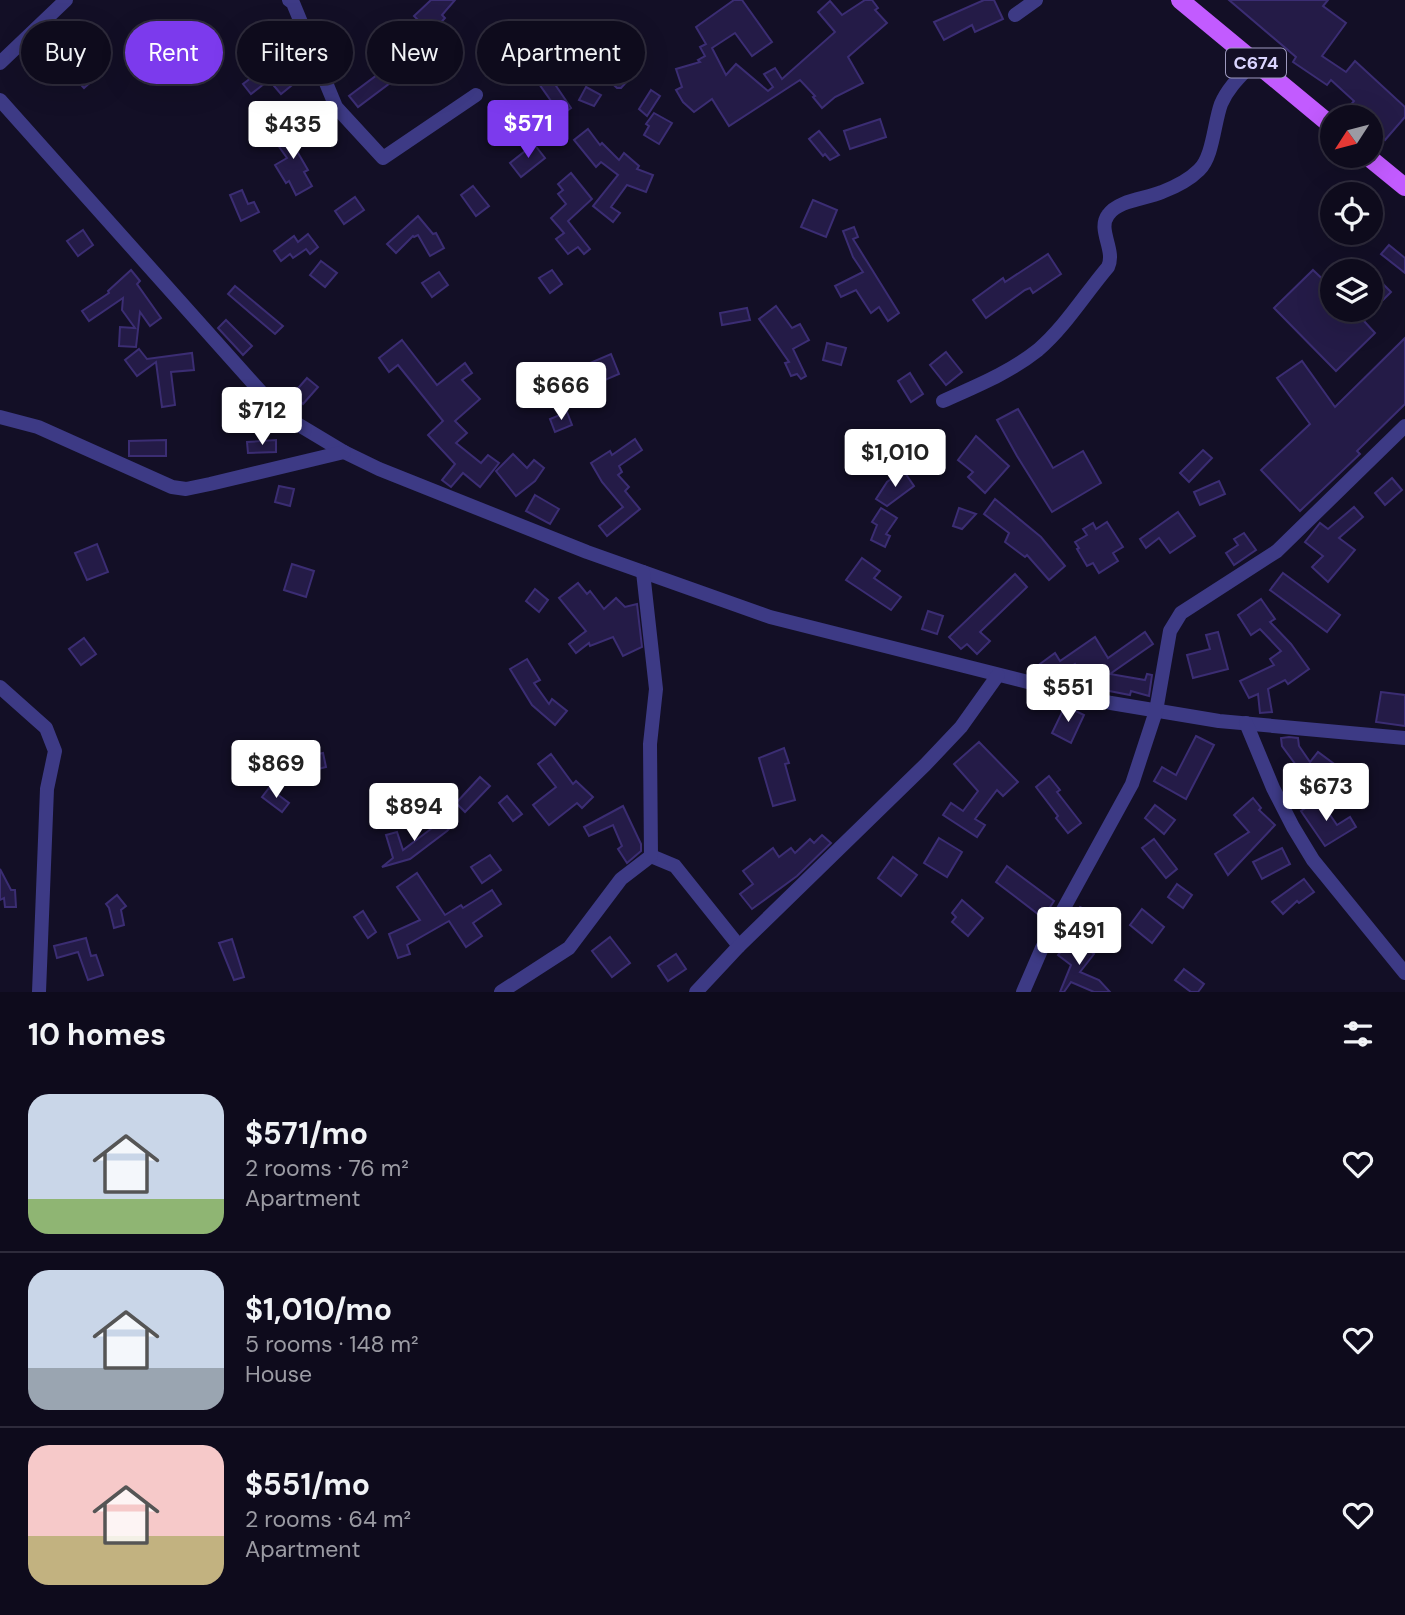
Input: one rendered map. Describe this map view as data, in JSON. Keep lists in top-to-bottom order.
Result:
{
  "streets": {
    "main road": ["C674"]
  },
  "north": "bottom left",
  "page": {
    "chip": [
      "Buy",
      "Rent",
      "Filters",
      "New",
      "Apartment"
    ],
    "price": [
      "$571",
      "$435",
      "$666",
      "$712",
      "$1,010",
      "$551",
      "$869",
      "$673",
      "$894",
      "$491"
    ],
    "heading": "10 homes",
    "list": [
      {
        "name": "$571/mo",
        "note": "2 rooms · 76 m² · Apartment"
      },
      {
        "name": "$1,010/mo",
        "note": "5 rooms · 148 m² · House"
      },
      {
        "name": "$551/mo",
        "note": "2 rooms · 64 m² · Apartment"
      }
    ]
  }
}
